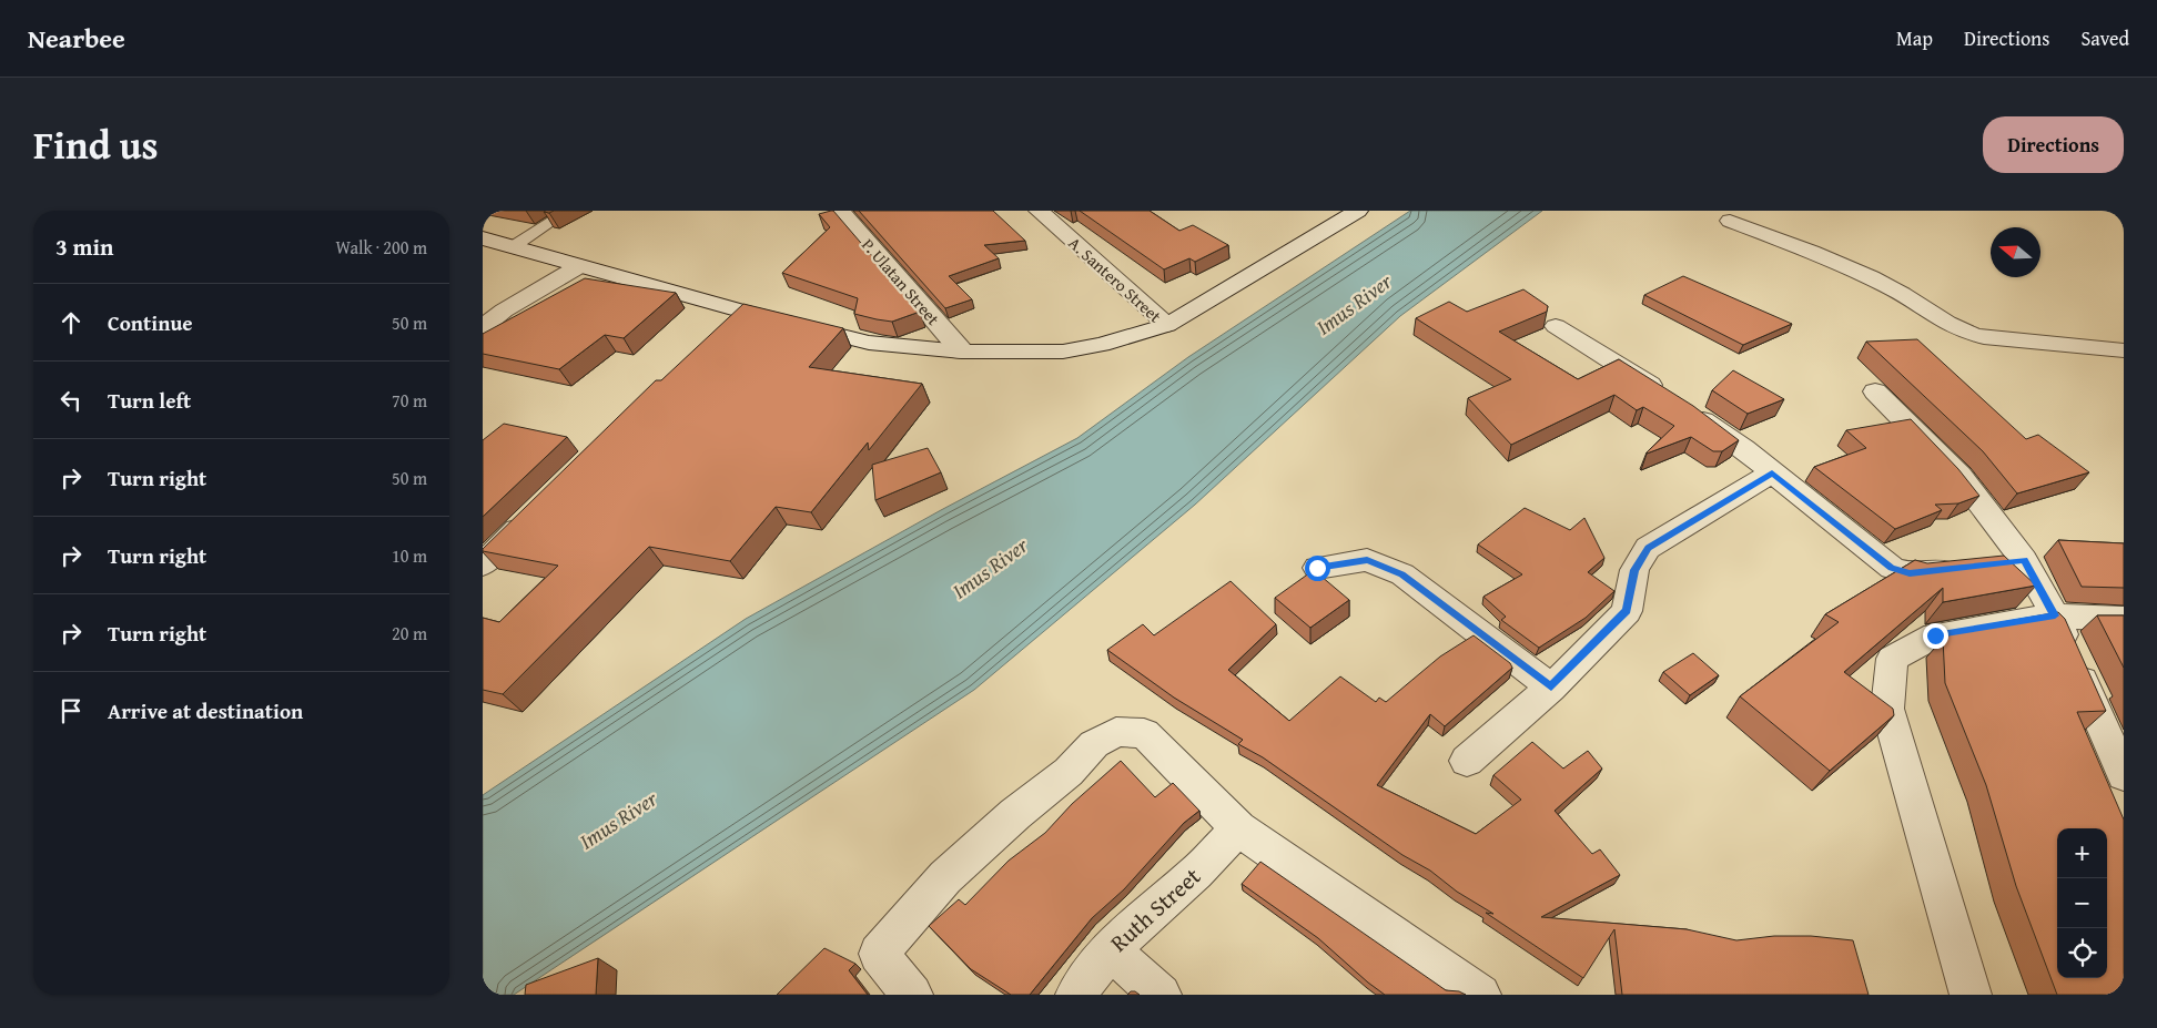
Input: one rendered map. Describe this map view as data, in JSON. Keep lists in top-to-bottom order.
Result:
{
  "streets": {
    "street": ["A. Santero Street", "P. Ulatan Street", "Ruth Street"]
  },
  "water": ["Imus River"],
  "north": "left",
  "page": {
    "header": "Nearbee",
    "nav": ["Map", "Directions", "Saved"],
    "title": "Find us",
    "buttons": "Directions",
    "heading": ["3 min", "Walk · 200 m"],
    "list": [
      ["Continue", "50 m"],
      ["Turn left", "70 m"],
      ["Turn right", "50 m"],
      ["Turn right", "10 m"],
      ["Turn right", "20 m"],
      "Arrive at destination"
    ],
    "map_buttons": ["+", "−"]
  }
}
